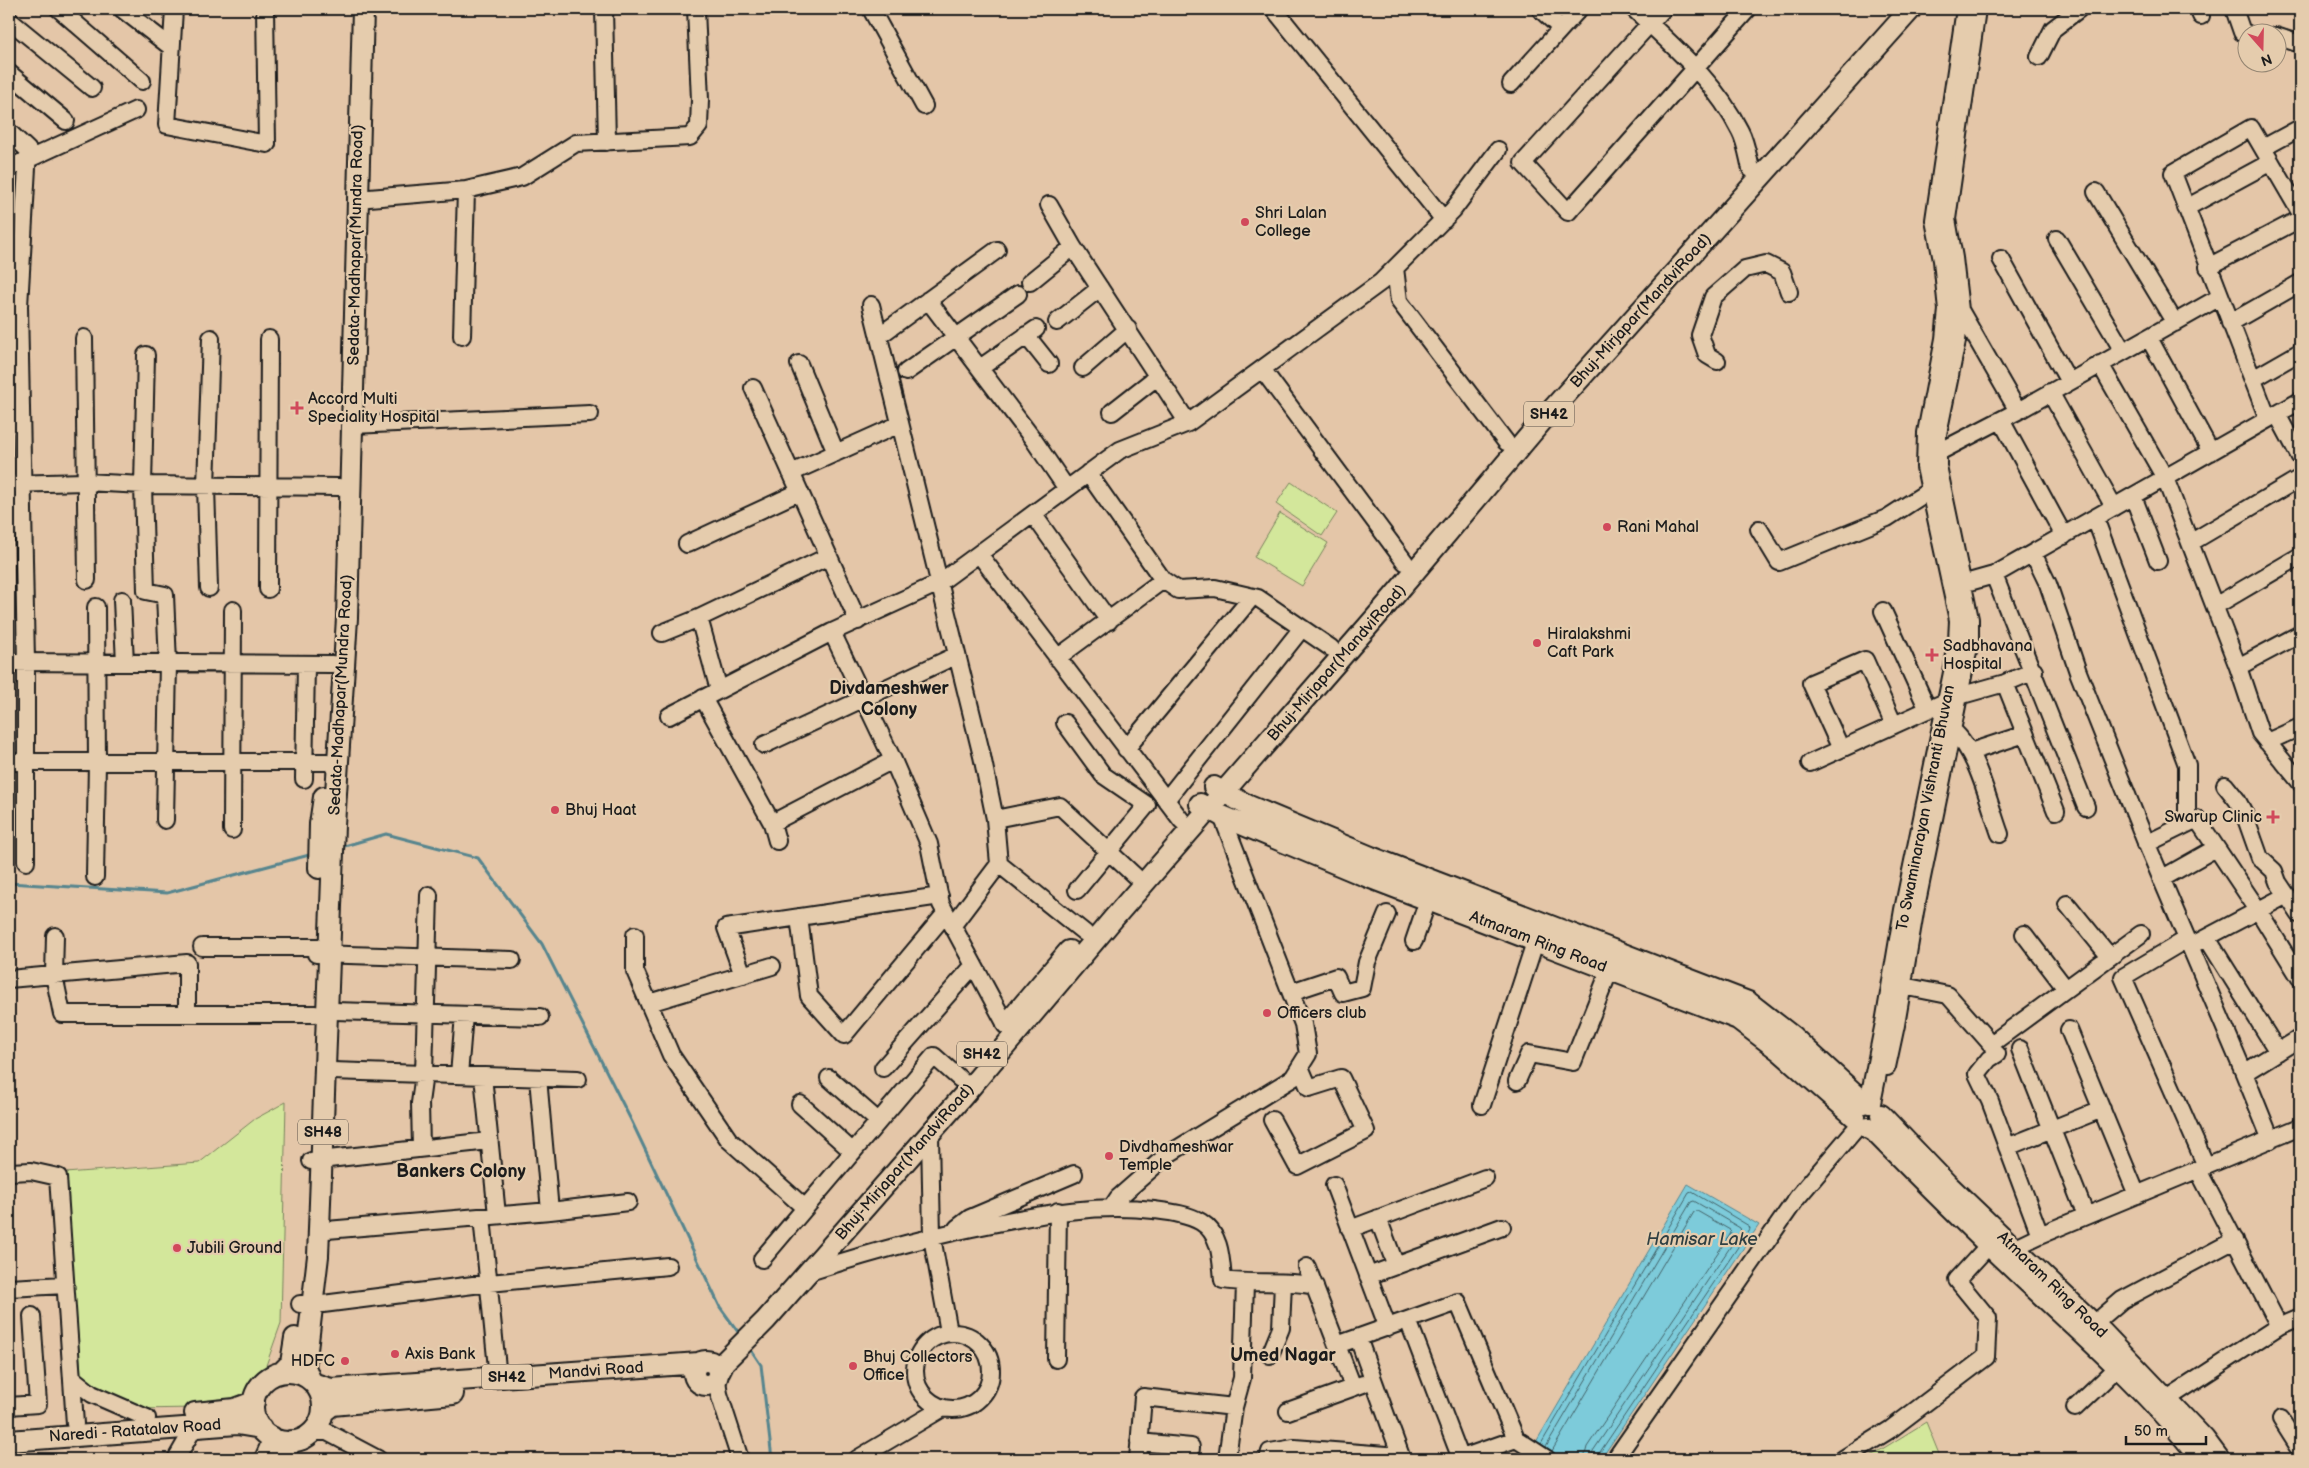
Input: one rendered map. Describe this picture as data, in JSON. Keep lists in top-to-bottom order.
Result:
{
  "streets": {
    "main road": [
      "Sedata-Madhapar(Mundra Road)",
      "Bhuj-Mirjapar(MandviRoad)",
      "SH42",
      "To Swaminarayan Vishranti Bhuvan",
      "Atmaram Ring Road",
      "SH48",
      "Mandvi Road",
      "Naredi - Ratatalav Road"
    ]
  },
  "crossings": [
    ["Sedata-Madhapar(Mundra Road)", "Mandvi Road"],
    ["Sedata-Madhapar(Mundra Road)", "Naredi - Ratatalav Road"],
    ["Bhuj-Mirjapar(MandviRoad)", "SH42"],
    ["Bhuj-Mirjapar(MandviRoad)", "Atmaram Ring Road"],
    ["SH42", "Mandvi Road"],
    ["To Swaminarayan Vishranti Bhuvan", "Atmaram Ring Road"],
    ["Mandvi Road", "Naredi - Ratatalav Road"]
  ],
  "districts": ["Divdameshwer Colony", "Bankers Colony", "Umed Nagar"],
  "water": ["Hamisar Lake"],
  "places": {
    "other": [
      "Shri Lalan College",
      "Rani Mahal",
      "Hiralakshmi Caft Park",
      "Bhuj Haat",
      "Officers club",
      "Divdhameshwar Temple",
      "Jubili Ground",
      "Axis Bank",
      "HDFC",
      "Bhuj Collectors Office"
    ],
    "health": ["Accord Multi Speciality Hospital", "Sadbhavana Hospital", "Swarup Clinic"]
  },
  "scale_bar": "50 m",
  "north": "bottom"
}
